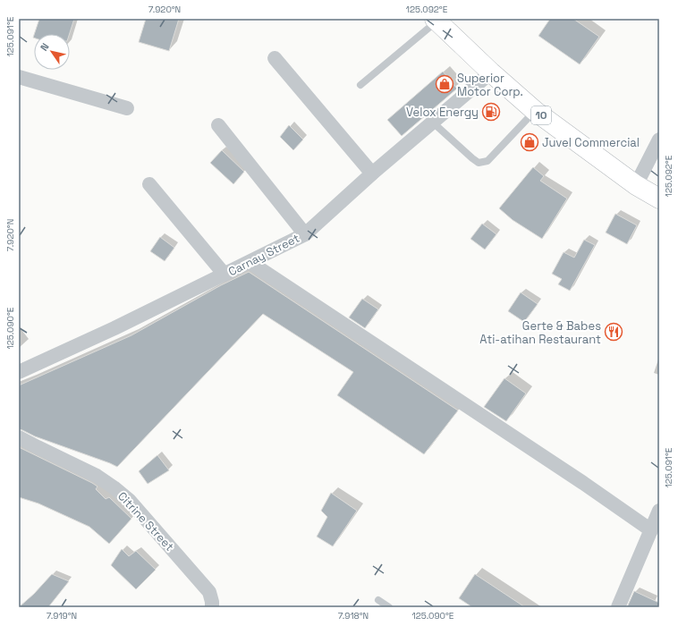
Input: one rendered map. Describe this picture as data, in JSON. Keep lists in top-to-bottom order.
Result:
{
  "streets": {
    "highway": ["10"],
    "street": ["Carnay Street", "Citrine Street"]
  },
  "crossings": [
    ["10", "Carnay Street"]
  ],
  "places": {
    "shop": ["Superior Motor Corp.", "Juvel Commercial"],
    "fuel station": ["Velox Energy"],
    "restaurant": ["Gerte & Babes Ati-atihan Restaurant"]
  },
  "north": "top left",
  "coordinates": [
    "7.920°N",
    "125.092°E",
    "125.091°E",
    "125.090°E",
    "7.919°N",
    "7.918°N"
  ]
}
